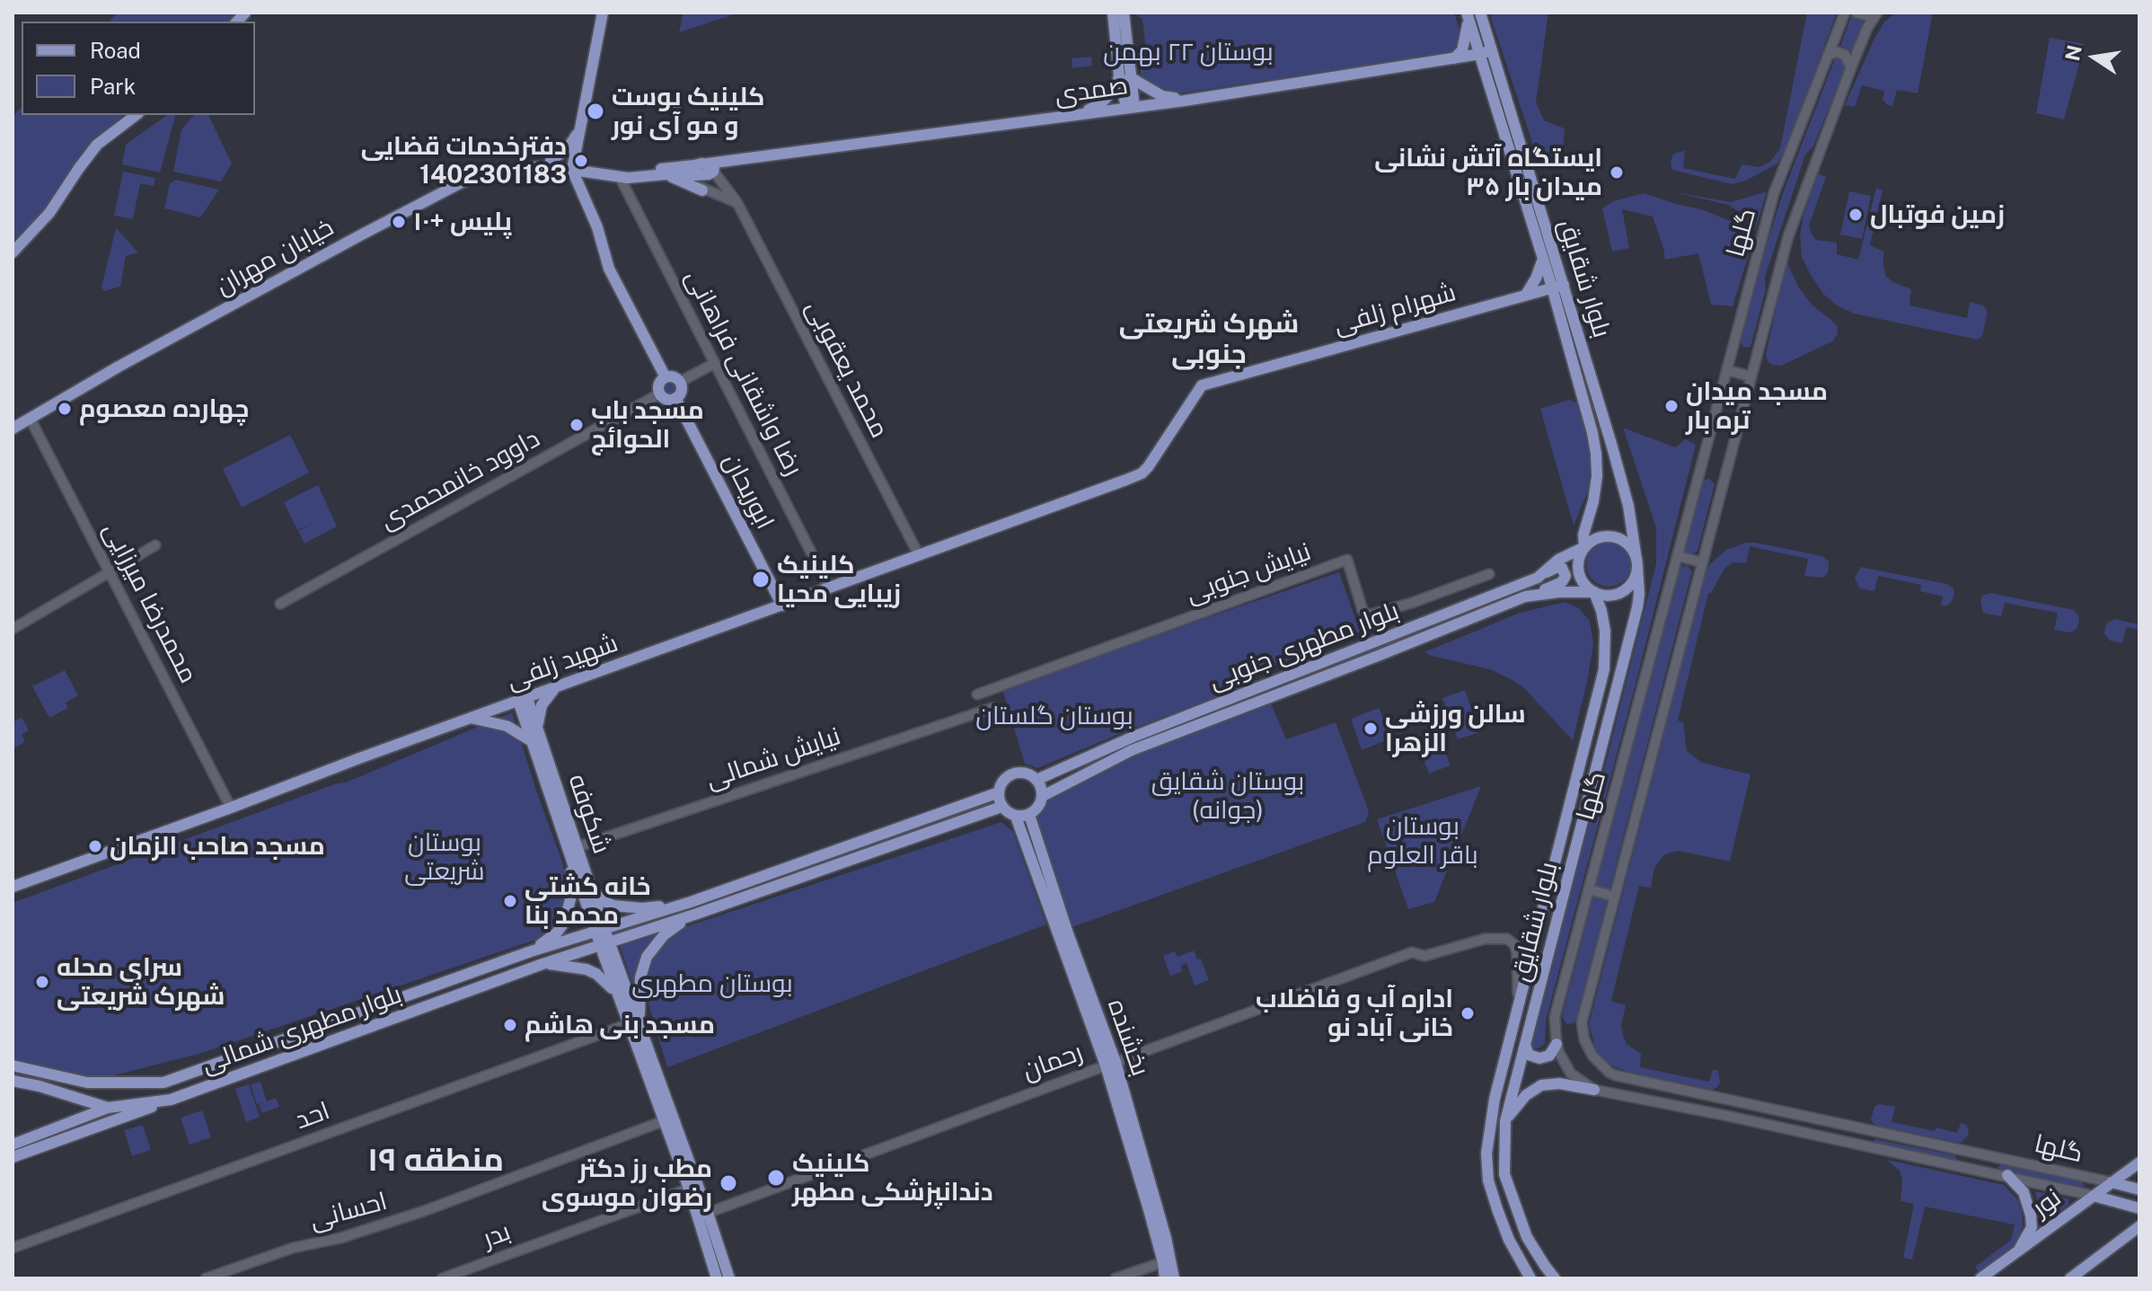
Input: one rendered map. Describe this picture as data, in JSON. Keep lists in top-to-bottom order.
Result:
{
  "streets": {
    "main road": [
      "صمدی",
      "خیابان مهران",
      "بلوار شقایق",
      "شهرام زلفی",
      "ابوریحان",
      "بلوار مطهری جنوبی",
      "شهید زلفی",
      "شکوفه",
      "بلوار مطهری شمالی",
      "بخشنده",
      "نور"
    ],
    "street": [
      "گلها",
      "محمد یعقوبی",
      "رضا واشقانی فراهانی",
      "داوود خانمحمدی",
      "نیایش جنوبی",
      "محمدرضا میرزایی",
      "نیایش شمالی",
      "رحمان",
      "احد",
      "احسانی",
      "بدر"
    ]
  },
  "crossings": [
    ["صمدی", "بلوار شقایق"],
    ["صمدی", "محمد یعقوبی"],
    ["گلها", "نور"],
    ["خیابان مهران", "محمدرضا میرزایی"],
    ["بلوار شقایق", "شهرام زلفی"],
    ["بلوار شقایق", "بلوار مطهری جنوبی"],
    ["بلوار شقایق", "رحمان"],
    ["شهرام زلفی", "شهید زلفی"],
    ["محمد یعقوبی", "شهید زلفی"],
    ["رضا واشقانی فراهانی", "شهید زلفی"],
    ["داوود خانمحمدی", "ابوریحان"],
    ["ابوریحان", "شهید زلفی"],
    ["محمدرضا میرزایی", "شهید زلفی"],
    ["بلوار مطهری جنوبی", "بخشنده"],
    ["شهید زلفی", "شکوفه"],
    ["نیایش شمالی", "شکوفه"],
    ["شکوفه", "بلوار مطهری شمالی"],
    ["شکوفه", "احد"],
    ["شکوفه", "احسانی"],
    ["شکوفه", "بدر"],
    ["بخشنده", "رحمان"]
  ],
  "districts": ["شهرک شریعتی جنوبی", "منطقه ۱۹"],
  "parks": [
    "بوستان ۲۲ بهمن",
    "بوستان گلستان",
    "بوستان شقایق (جوانه)",
    "بوستان باقر العلوم",
    "بوستان شریعتی",
    "بوستان مطهری"
  ],
  "places": [
    "کلینیک پوست و مو آی نور",
    "دفترخدمات قضایی 1402301183",
    "ایستگاه آتش نشانی ۳۵ میدان بار",
    "زمین فوتبال",
    "پلیس +۱۰",
    "مسجد میدان تره بار",
    "چهارده معصوم",
    "مسجد باب‌ الحوائج",
    "کلینیک زیبایی محیا",
    "سالن ورزشی الزهرا",
    "مسجد صاحب الزمان",
    "خانه کشتی محمد بنا",
    "سرای محله شهرک شریعتی",
    "اداره آب و فاضلاب خانی آباد نو",
    "مسجد بنی هاشم",
    "کلینیک دندانپزشکی مطهر",
    "مطب رز دکتر رضوان موسوی"
  ],
  "legend": ["Road", "Park"],
  "north": "left"
}
